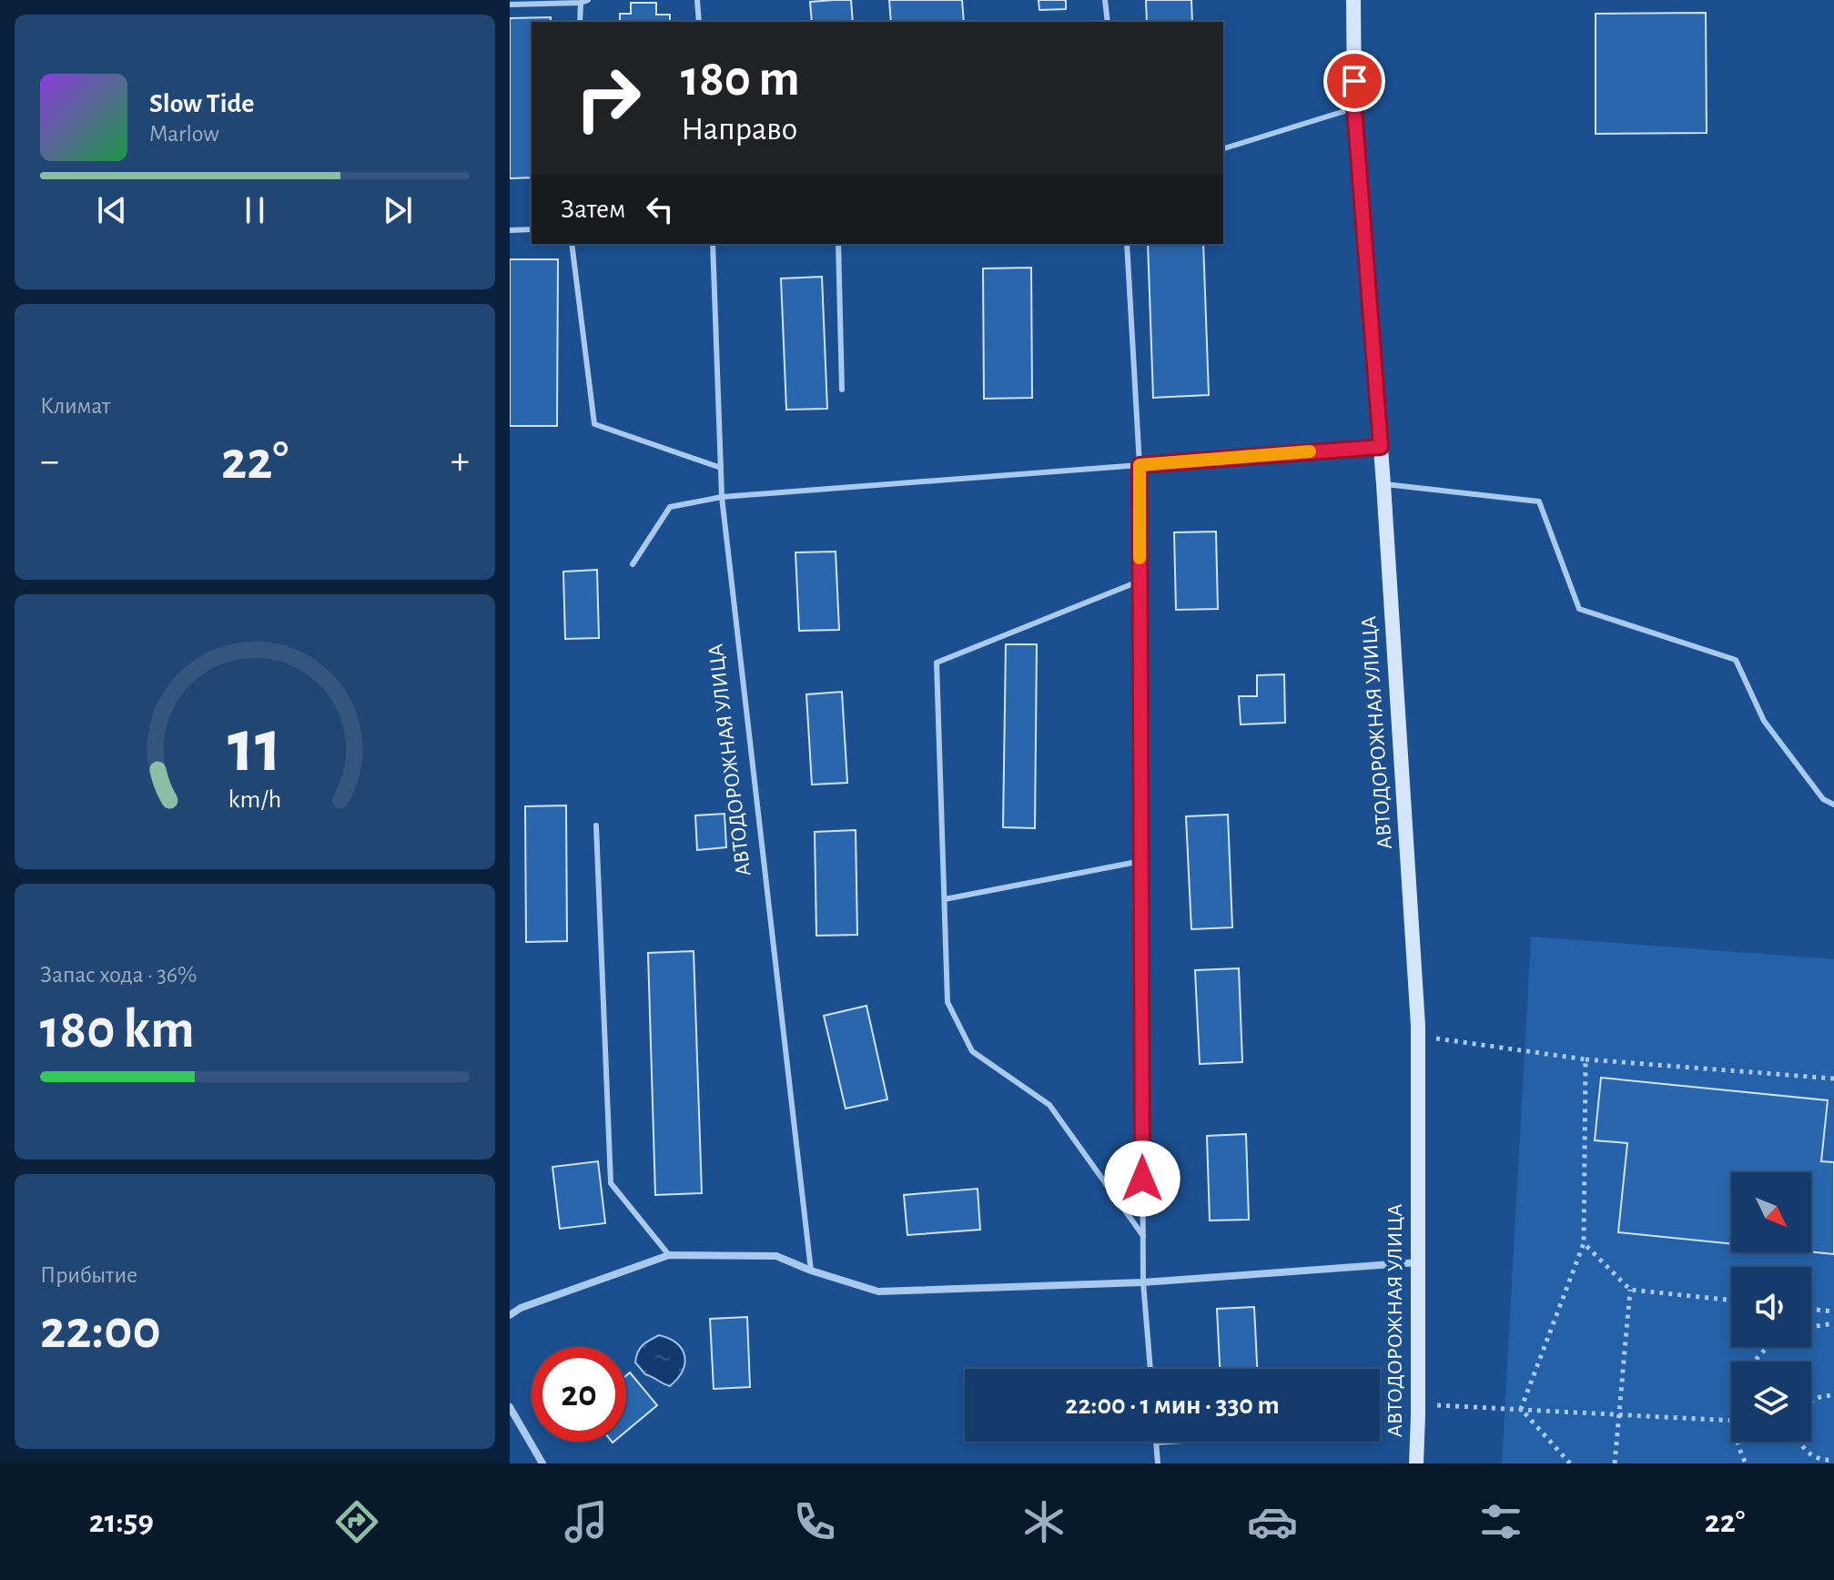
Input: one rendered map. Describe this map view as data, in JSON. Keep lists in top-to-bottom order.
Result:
{
  "streets": {
    "main road": ["АВТОДОРОЖНАЯ УЛИЦА"]
  },
  "north": "bottom right",
  "page": {
    "turn": ["180 m", "Направо"],
    "song": ["Slow Tide", "Marlow"],
    "then": "Затем",
    "tile": [
      "Климат",
      ["Запас хода · 36%", "180 km"],
      ["Прибытие", "22:00"]
    ],
    "heat": ["−", "22°", "+"],
    "limit": "20",
    "trip": "22:00 · 1 мин · 330 m",
    "tabs": ["21:59", "22°"],
    "gauge": ["11", "km/h"]
  }
}
